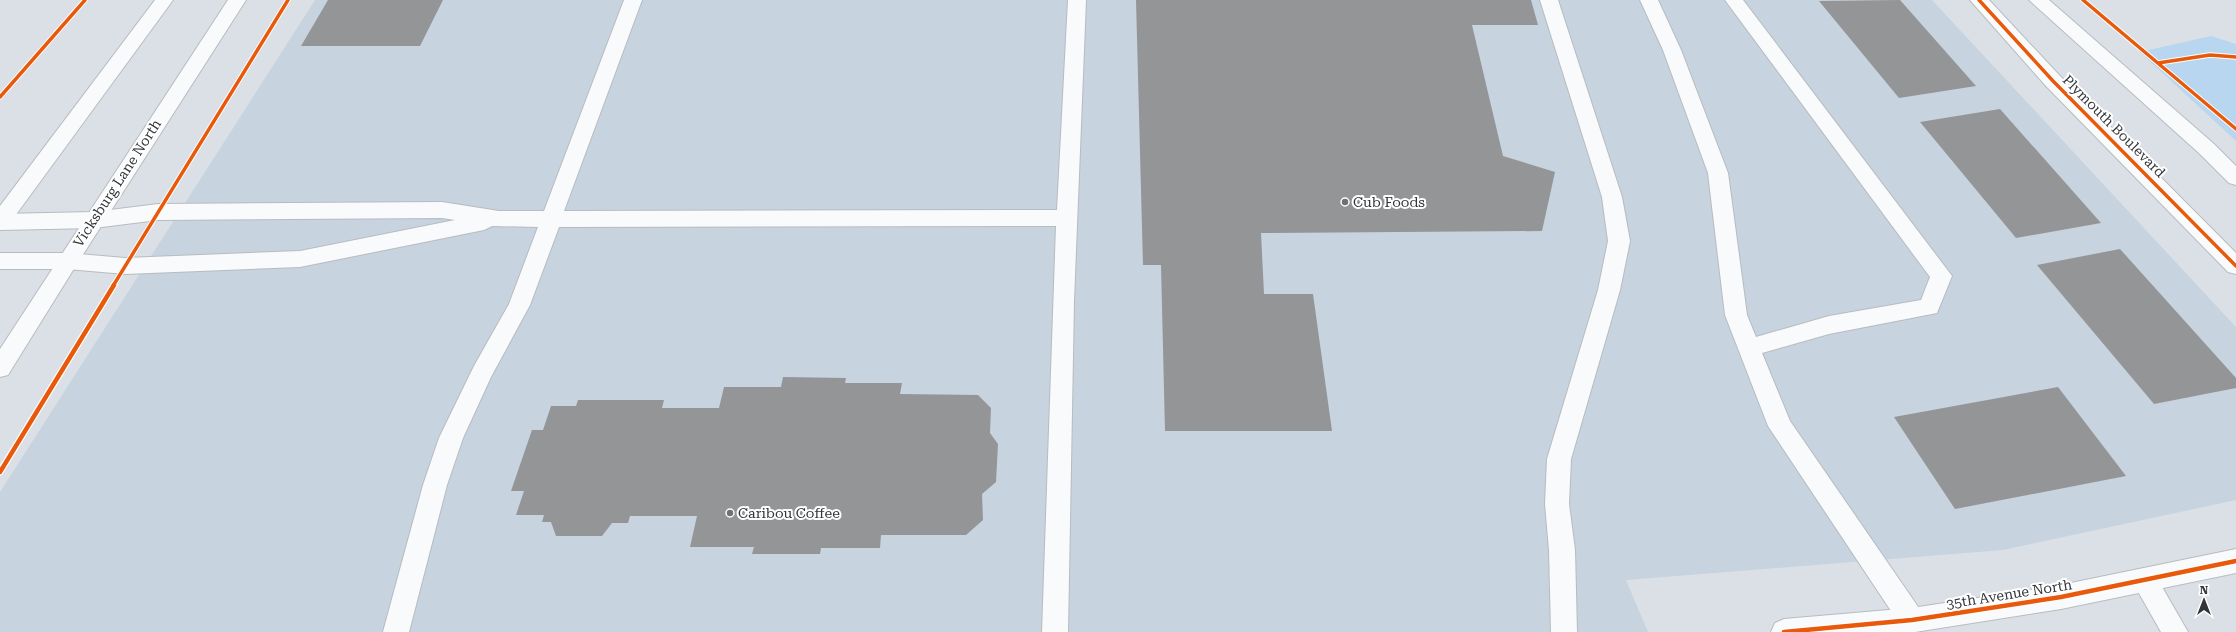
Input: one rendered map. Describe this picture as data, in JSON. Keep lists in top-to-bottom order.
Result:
{
  "streets": {
    "street": ["Plymouth Boulevard", "Vicksburg Lane North", "35th Avenue North"]
  },
  "places": ["Cub Foods", "Caribou Coffee"],
  "north": "top"
}
